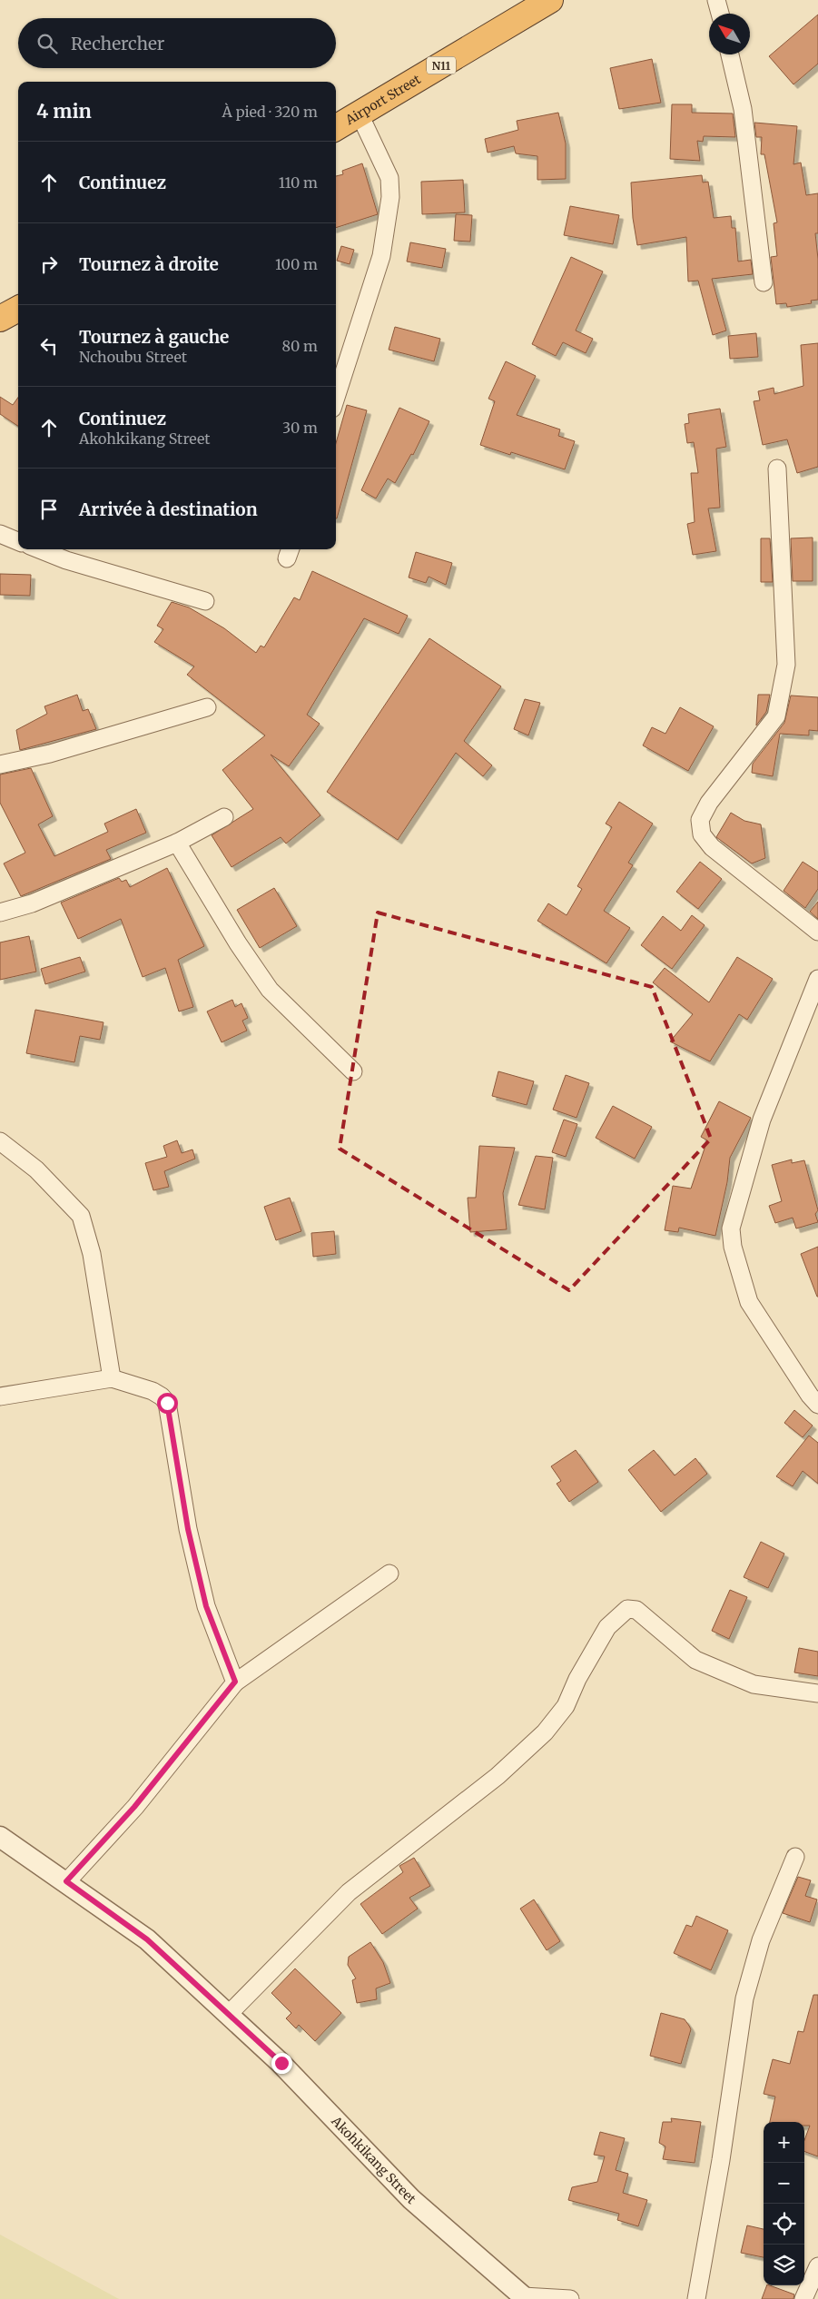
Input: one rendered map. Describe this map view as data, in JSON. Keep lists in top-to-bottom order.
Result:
{
  "streets": {
    "highway": ["N11", "Airport Street"],
    "street": ["Akohkikang Street"]
  },
  "north": "top left",
  "page": {
    "search": "Rechercher",
    "heading": ["4 min", "À pied · 320 m"],
    "list": [
      ["Continuez", "110 m"],
      ["Tournez à droite", "100 m"],
      ["Tournez à gauche", "Nchoubu Street", "80 m"],
      ["Continuez", "Akohkikang Street", "30 m"],
      "Arrivée à destination"
    ],
    "map_buttons": ["+", "−"]
  }
}
